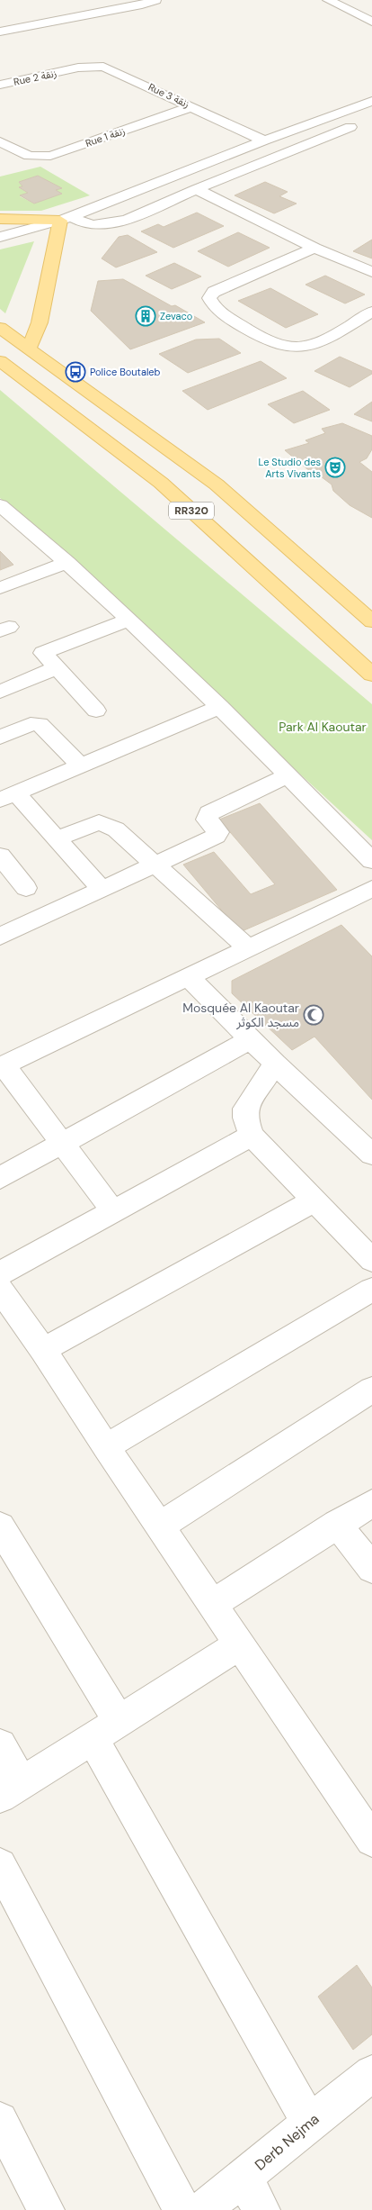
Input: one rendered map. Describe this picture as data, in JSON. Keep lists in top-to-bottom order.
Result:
{
  "streets": {
    "main road": ["RR320"],
    "street": [
      "Rue 2 زنقة",
      "Rue 3 زنقة",
      "Rue 1 زنقة",
      "Derb Nejma"
    ]
  },
  "crossings": [
    ["Rue 2 زنقة", "Rue 3 زنقة"],
    ["Rue 3 زنقة", "Rue 1 زنقة"]
  ],
  "parks": ["Park Al Kaoutar"],
  "places": {
    "building": ["Zevaco"],
    "bus stop": ["Police Boutaleb"],
    "theatre": ["Le Studio des Arts Vivants"],
    "mosque": ["Mosquée Al Kaoutar مسجد الكوثر"]
  }
}
